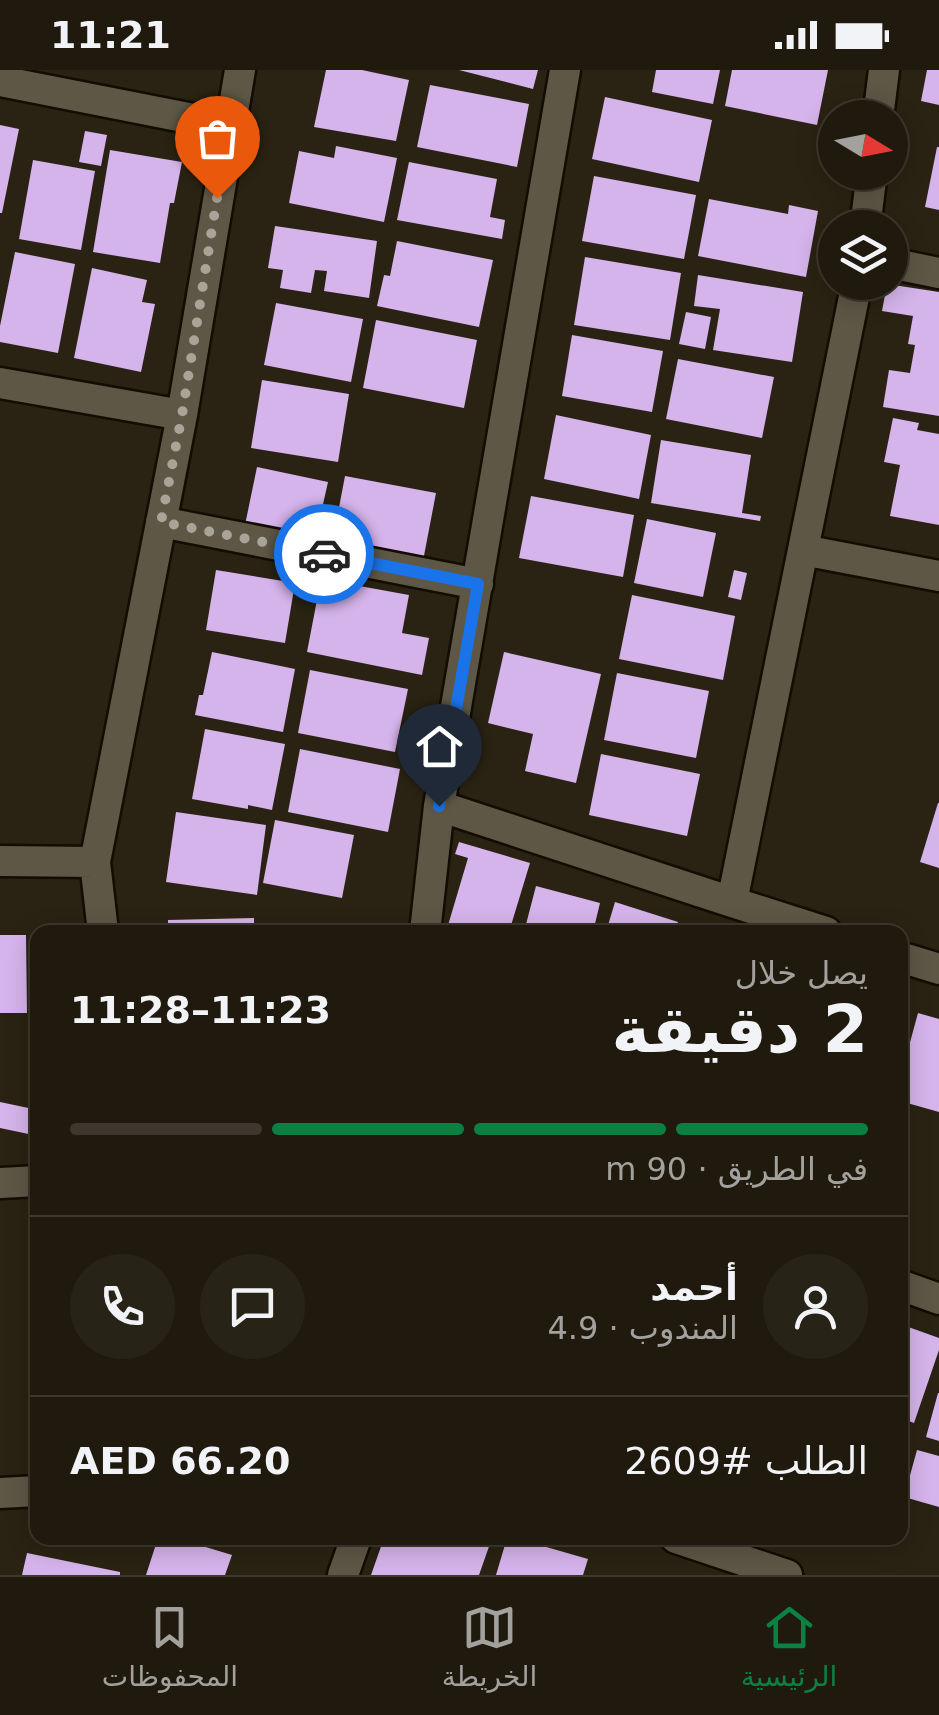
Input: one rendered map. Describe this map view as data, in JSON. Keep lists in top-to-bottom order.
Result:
{
  "north": "right",
  "page": {
    "status": "11:21",
    "heading": ["2 دقيقة", "يصل خلال", "11:23–11:28"],
    "panel": [
      "أحمد",
      "المندوب · 4.9",
      "الطلب #2609",
      "AED 66.20"
    ],
    "bar": "في الطريق · 90 m",
    "tabs": ["الرئيسية", "الخريطة", "المحفوظات"]
  }
}
